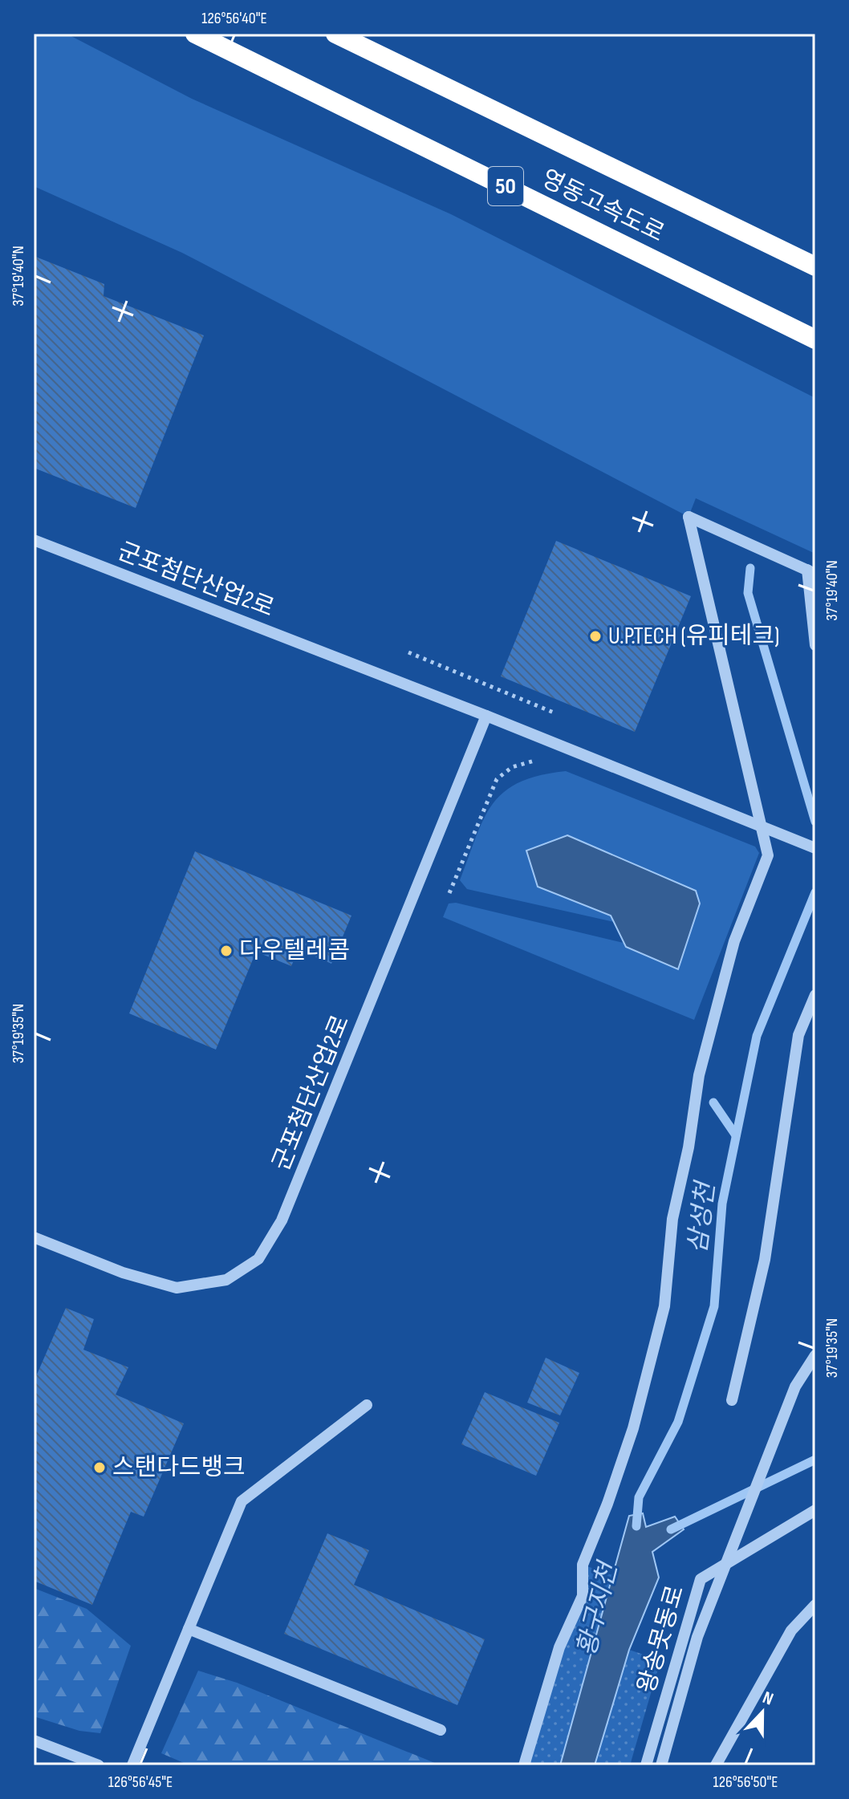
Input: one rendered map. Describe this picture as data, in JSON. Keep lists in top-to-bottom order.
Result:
{
  "streets": {
    "highway": ["50", "영동고속도로"],
    "street": ["군포첨단산업2로", "왕송못동로"]
  },
  "water": ["삼성천", "황구지천"],
  "places": ["U.P.TECH (유피테크)", "다우텔레콤", "스탠다드뱅크"],
  "north": "top",
  "coordinates": [
    "126°56'40\"E",
    "37°19'40\"N",
    "37°19'35\"N",
    "126°56'45\"E",
    "126°56'50\"E"
  ]
}
